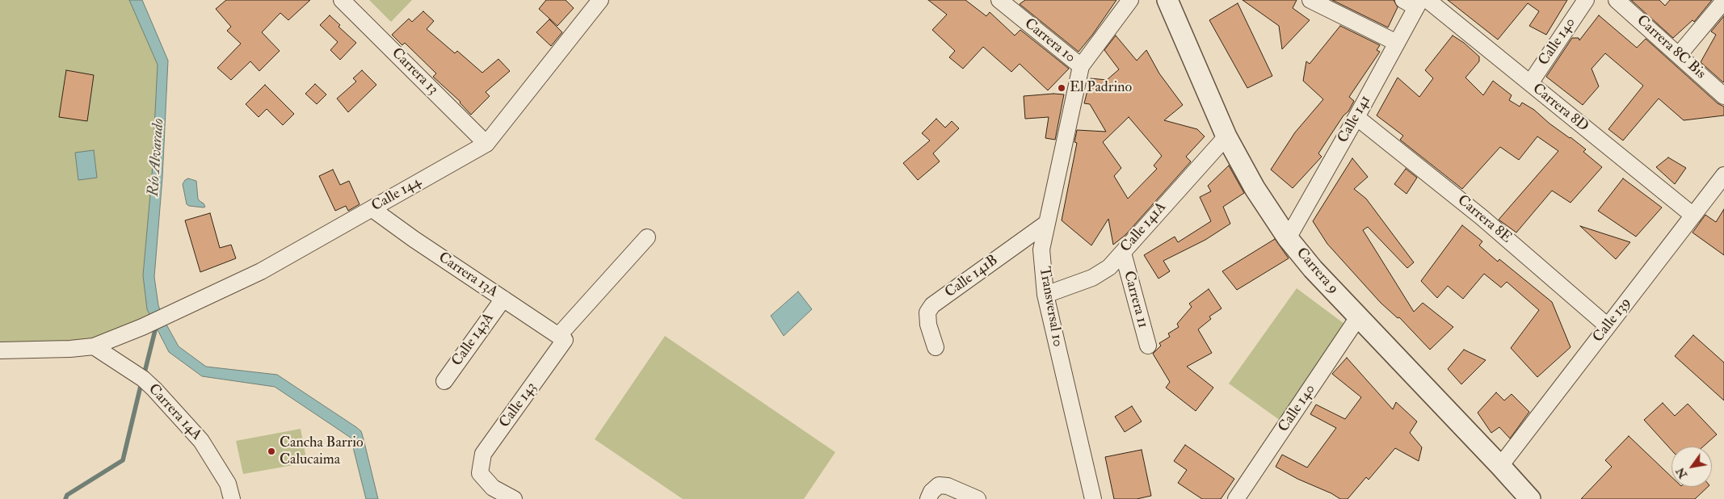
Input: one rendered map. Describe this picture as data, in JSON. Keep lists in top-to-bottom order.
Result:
{
  "streets": {
    "street": [
      "Carrera 10",
      "Calle 140",
      "Carrera 8C Bis",
      "Carrera 13",
      "Carrera 8D",
      "Calle 141",
      "Calle 144",
      "Carrera 8E",
      "Calle 141A",
      "Carrera 9",
      "Carrera 13A",
      "Calle 141B",
      "Carrera 11",
      "Transversal 10",
      "Calle 139",
      "Calle 143A",
      "Calle 143",
      "Carrera 14A"
    ]
  },
  "crossings": [
    ["Carrera 10", "Transversal 10"],
    ["Calle 140", "Carrera 8D"],
    ["Calle 140", "Carrera 9"],
    ["Carrera 13", "Calle 144"],
    ["Carrera 8D", "Calle 141"],
    ["Carrera 8D", "Calle 139"],
    ["Calle 141", "Carrera 8E"],
    ["Calle 141", "Carrera 9"],
    ["Calle 144", "Carrera 13A"],
    ["Calle 144", "Carrera 14A"],
    ["Carrera 8E", "Calle 139"],
    ["Calle 141A", "Carrera 9"],
    ["Calle 141A", "Carrera 11"],
    ["Calle 141A", "Transversal 10"],
    ["Carrera 9", "Calle 139"],
    ["Carrera 13A", "Calle 143A"],
    ["Carrera 13A", "Calle 143"],
    ["Calle 141B", "Transversal 10"]
  ],
  "water": ["Río Alvarado"],
  "places": ["El Padrino", "Cancha Barrio Calucaima"],
  "north": "bottom left"
}
